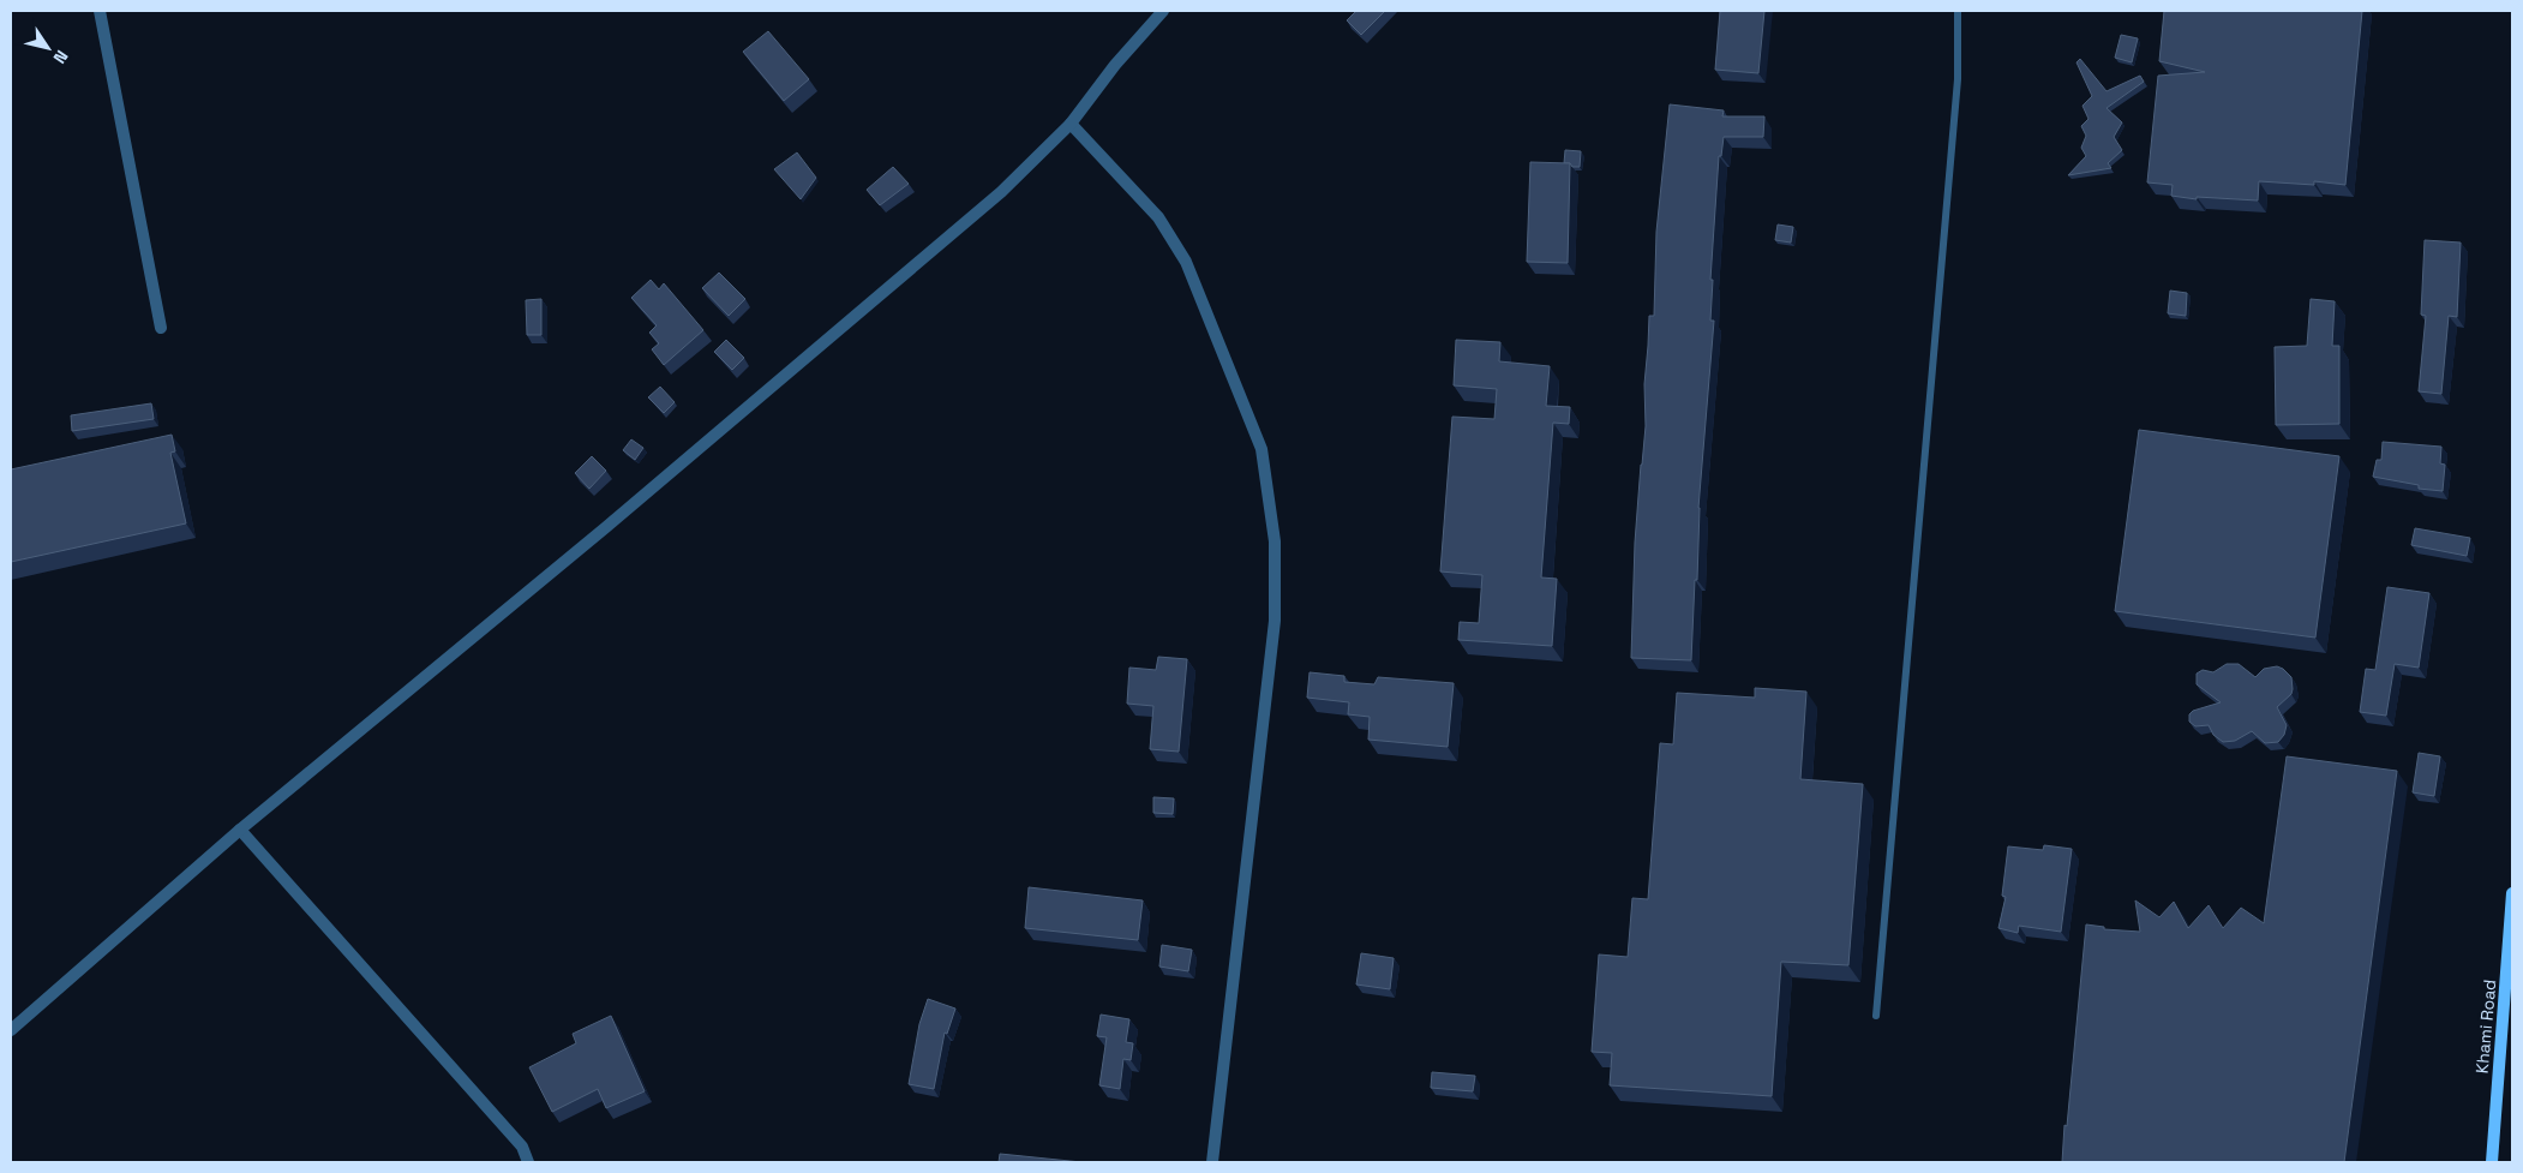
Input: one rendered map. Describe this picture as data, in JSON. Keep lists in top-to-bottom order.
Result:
{
  "streets": {
    "main road": ["Khami Road"]
  },
  "north": "bottom right"
}
